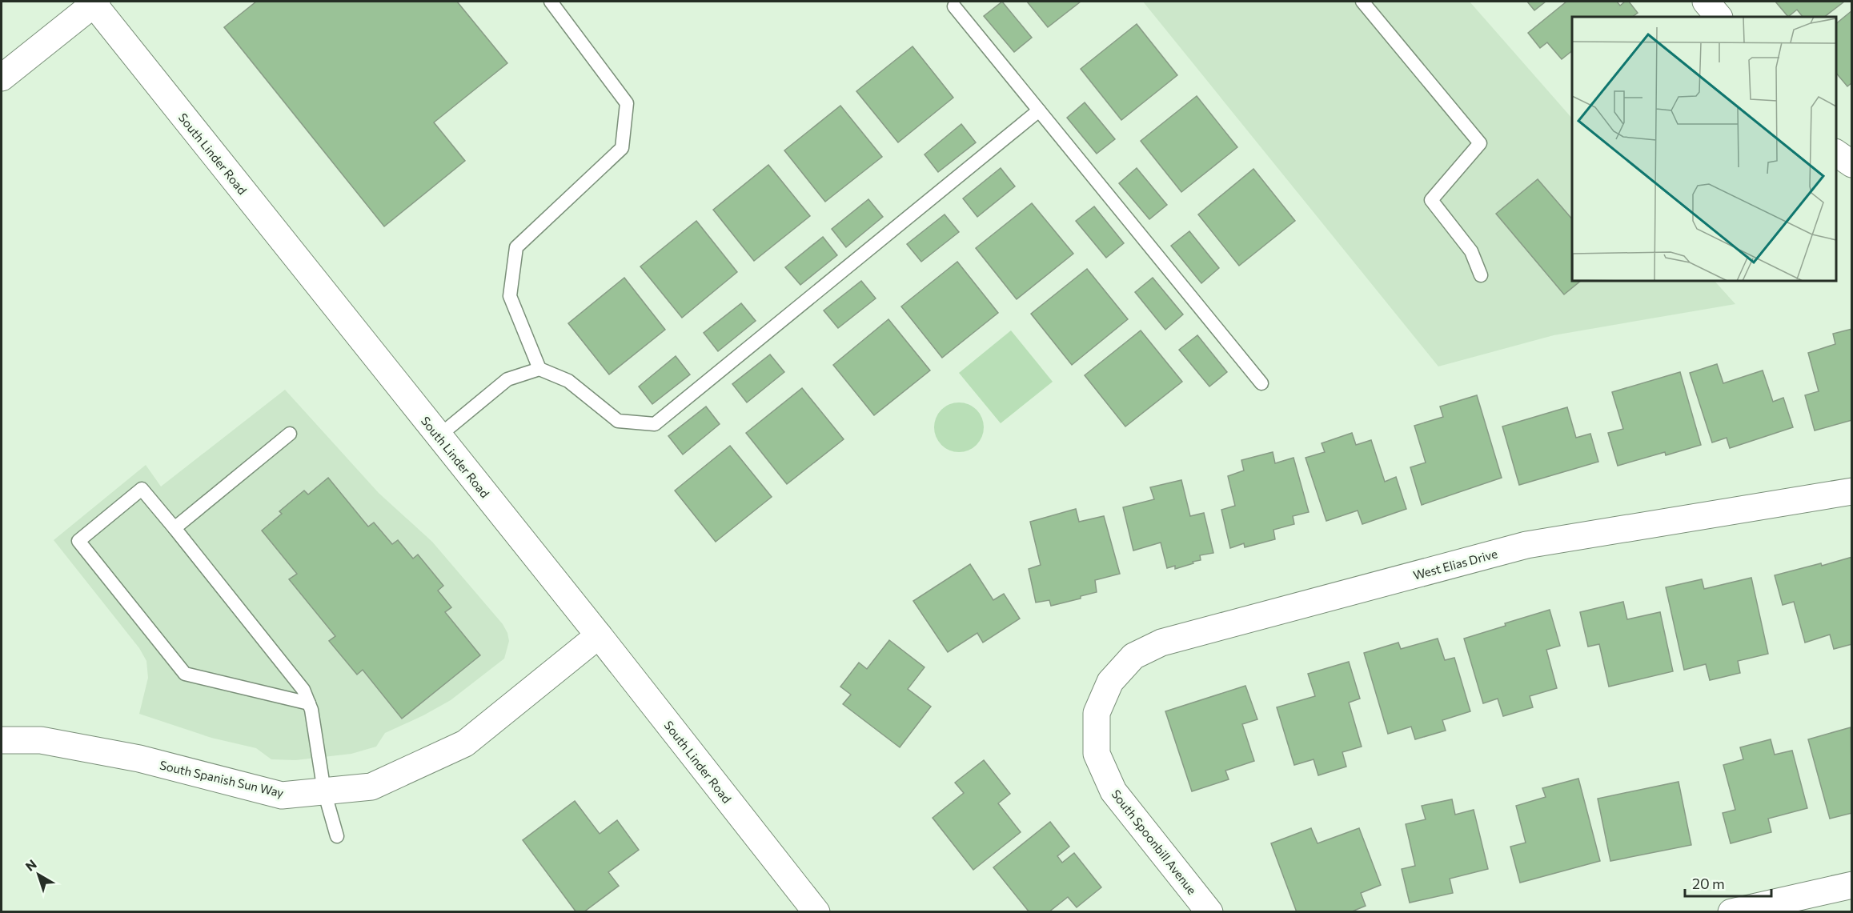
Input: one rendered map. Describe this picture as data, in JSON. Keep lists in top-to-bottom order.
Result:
{
  "streets": {
    "street": [
      "South Linder Road",
      "West Elias Drive",
      "South Spanish Sun Way",
      "South Spoonbill Avenue"
    ]
  },
  "crossings": [
    ["South Linder Road", "South Spanish Sun Way"],
    ["West Elias Drive", "South Spoonbill Avenue"]
  ],
  "scale_bar": "20 m",
  "north": "top left"
}
